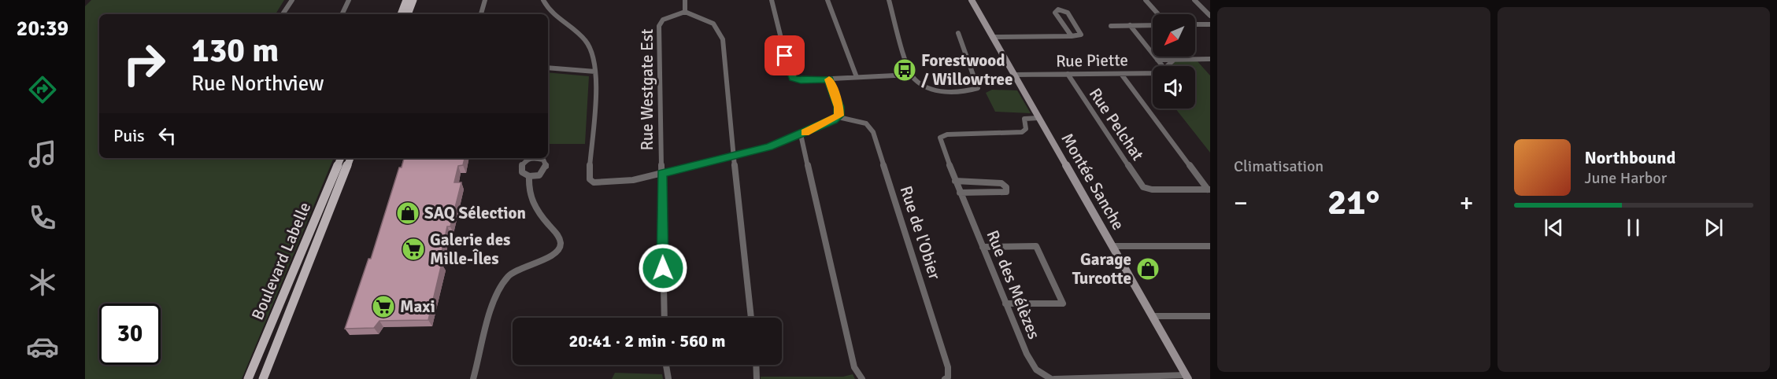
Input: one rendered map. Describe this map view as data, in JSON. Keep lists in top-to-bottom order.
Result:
{
  "streets": {
    "main road": ["Boulevard Labelle"],
    "street": [
      "Rue Piette",
      "Rue Westgate Est",
      "Rue Pelchat",
      "Montée Sanche",
      "Rue de l'Obier",
      "Rue des Mélèzes"
    ]
  },
  "crossings": [
    ["Rue Piette", "Rue Pelchat"],
    ["Rue Piette", "Montée Sanche"],
    ["Montée Sanche", "Rue des Mélèzes"]
  ],
  "places": {
    "bus stop": ["Forestwood / Willowtree"],
    "shop": ["SAQ Sélection", "Garage Turcotte"],
    "supermarket": ["Galerie des Mille-Îles", "Maxi"]
  },
  "north": "bottom left",
  "page": {
    "tabs": "20:39",
    "tile": "Climatisation",
    "turn": ["130 m", "Rue Northview"],
    "then": "Puis",
    "song": ["Northbound", "June Harbor"],
    "heat": ["−", "21°", "+"],
    "limit": "30",
    "trip": "20:41 · 2 min · 560 m"
  }
}
